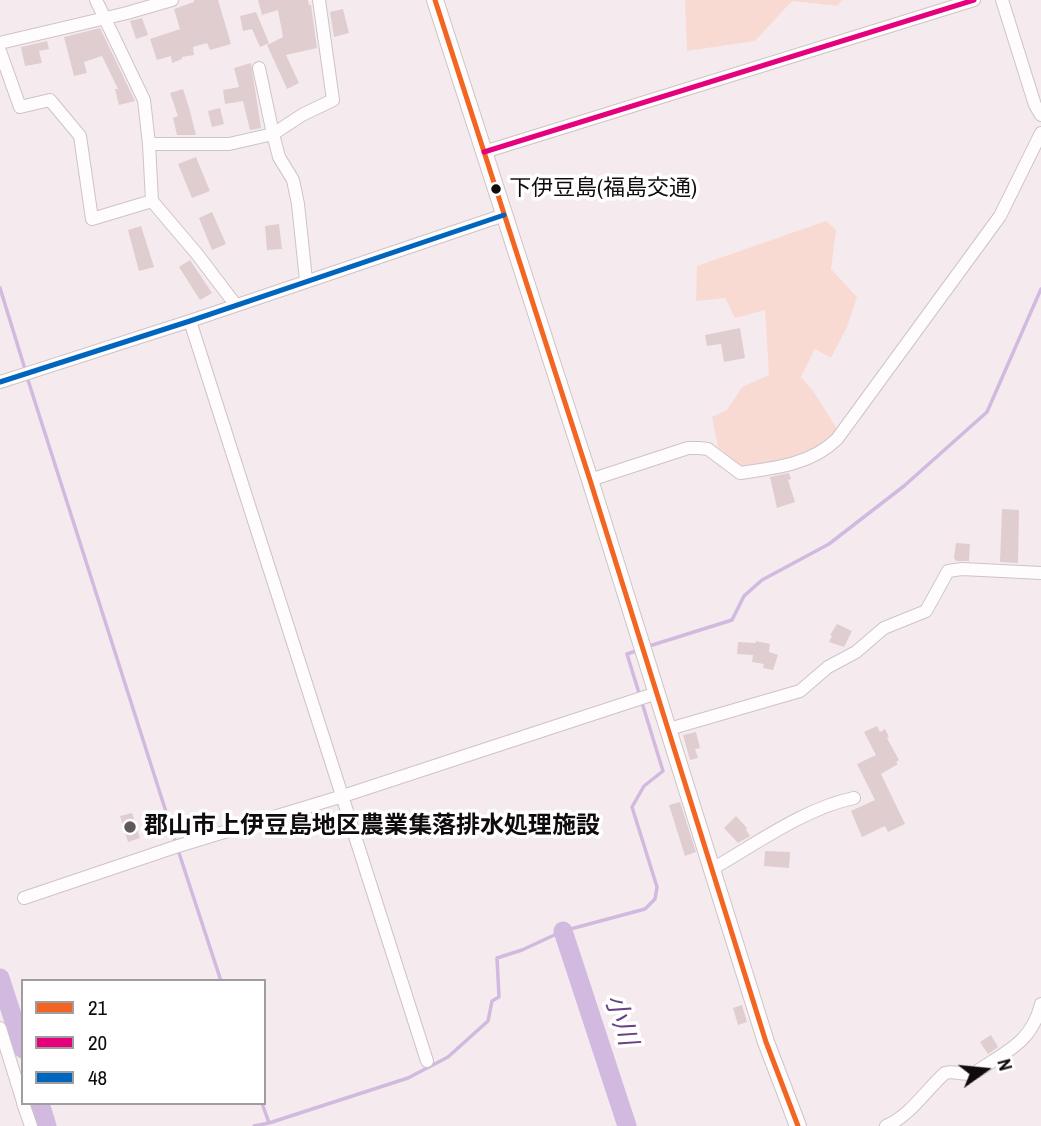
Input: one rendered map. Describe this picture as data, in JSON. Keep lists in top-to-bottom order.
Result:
{
  "water": ["小川"],
  "places": ["下伊豆島(福島交通)", "郡山市上伊豆島地区農業集落排水処理施設"],
  "lines": ["transit line 21", "transit line 20", "transit line 48"],
  "legend": ["21", "20", "48"],
  "north": "right"
}
